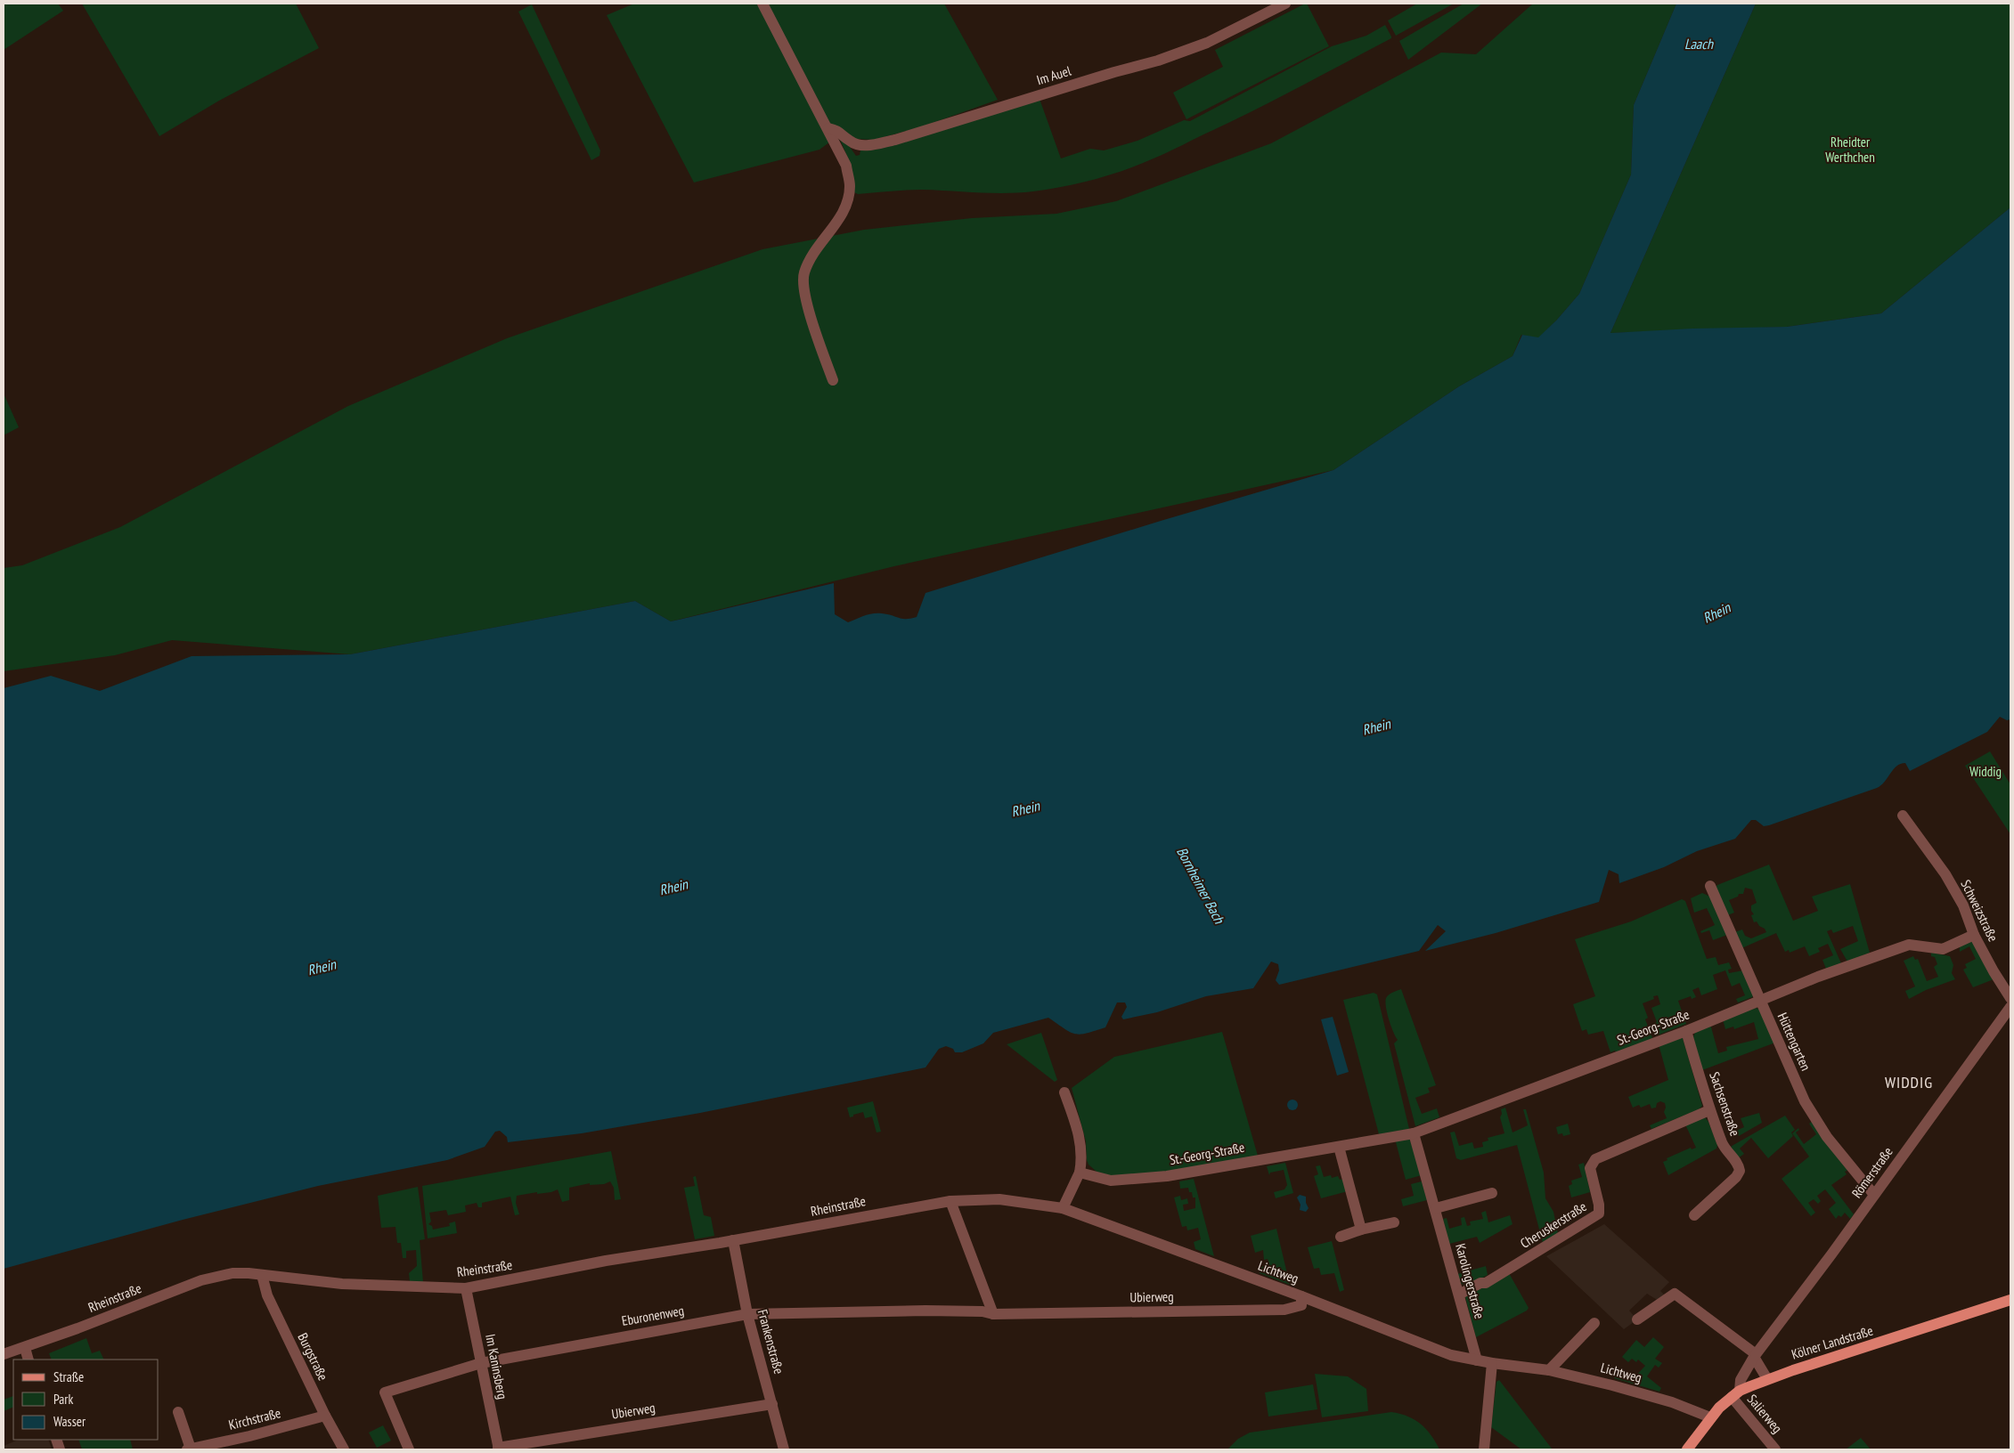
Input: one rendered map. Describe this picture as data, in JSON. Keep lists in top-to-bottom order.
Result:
{
  "streets": {
    "main road": ["Kölner Landstraße"],
    "street": [
      "Im Auel",
      "Schweizstraße",
      "St.-Georg-Straße",
      "Hüttengarten",
      "Sachsenstraße",
      "Römerstraße",
      "Rheinstraße",
      "Cheruskerstraße",
      "Lichtweg",
      "Karolingerstraße",
      "Ubierweg",
      "Eburonenweg",
      "Frankenstraße",
      "Burgstraße",
      "Im Kaninsberg",
      "Salierweg",
      "Kirchstraße"
    ]
  },
  "crossings": [
    ["Schweizstraße", "St.-Georg-Straße"],
    ["St.-Georg-Straße", "Hüttengarten"],
    ["St.-Georg-Straße", "Sachsenstraße"],
    ["St.-Georg-Straße", "Karolingerstraße"],
    ["Hüttengarten", "Römerstraße"],
    ["Sachsenstraße", "Cheruskerstraße"],
    ["Römerstraße", "Kölner Landstraße"],
    ["Römerstraße", "Salierweg"],
    ["Rheinstraße", "Lichtweg"],
    ["Rheinstraße", "Frankenstraße"],
    ["Rheinstraße", "Burgstraße"],
    ["Rheinstraße", "Im Kaninsberg"],
    ["Cheruskerstraße", "Karolingerstraße"],
    ["Lichtweg", "Karolingerstraße"],
    ["Lichtweg", "Ubierweg"],
    ["Lichtweg", "Kölner Landstraße"],
    ["Ubierweg", "Eburonenweg"],
    ["Ubierweg", "Frankenstraße"],
    ["Ubierweg", "Im Kaninsberg"],
    ["Eburonenweg", "Frankenstraße"],
    ["Eburonenweg", "Im Kaninsberg"],
    ["Kölner Landstraße", "Salierweg"],
    ["Burgstraße", "Kirchstraße"]
  ],
  "districts": ["WIDDIG"],
  "water": ["Laach", "Rhein", "Bornheimer Bach"],
  "parks": ["Rheidter Werthchen", "Widdig"],
  "legend": ["Straße", "Park", "Wasser"]
}
